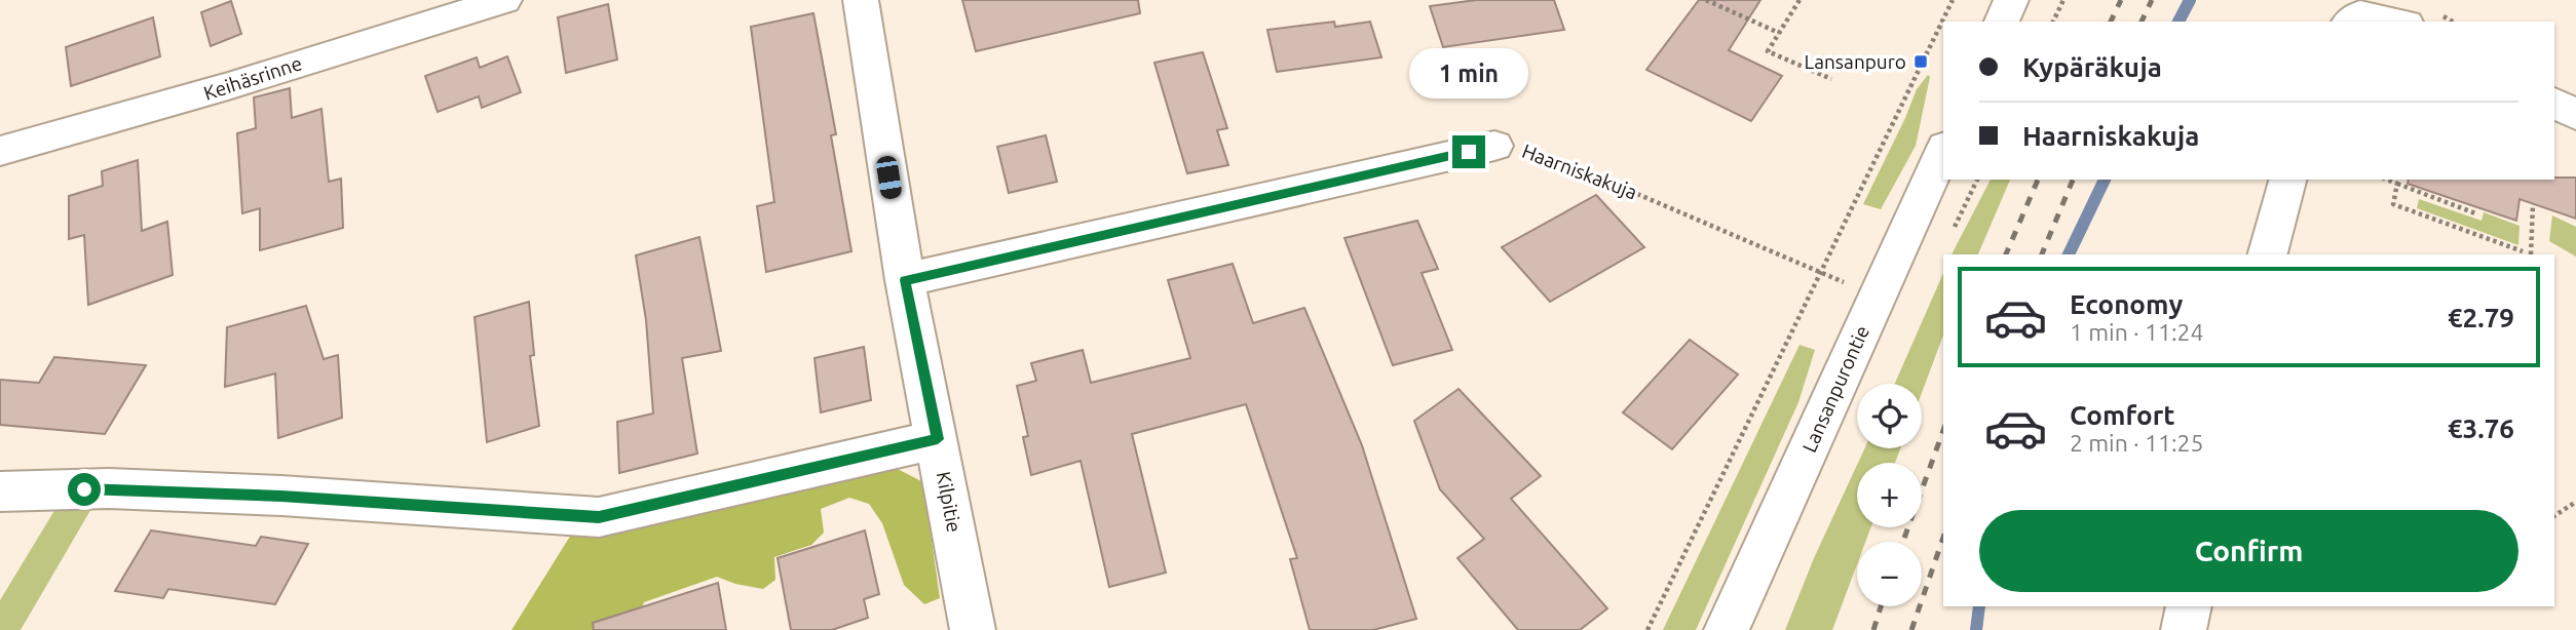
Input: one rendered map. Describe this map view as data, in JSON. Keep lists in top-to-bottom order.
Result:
{
  "streets": {
    "street": [
      "Keihäsrinne",
      "Haarniskakuja",
      "Lansanpurontie",
      "Kilpitie"
    ]
  },
  "crossings": [
    ["Haarniskakuja", "Kilpitie"]
  ],
  "places": {
    "transit": ["Lansanpuro"]
  },
  "page": {
    "banner": ["Kypäräkuja", "Haarniskakuja"],
    "bubble": "1 min",
    "list": [
      {
        "name": "Economy",
        "note": "1 min · 11:24",
        "value": "€2.79"
      },
      {
        "name": "Comfort",
        "note": "2 min · 11:25",
        "value": "€3.76"
      }
    ],
    "map_buttons": ["+", "−"],
    "buttons": "Confirm"
  }
}
